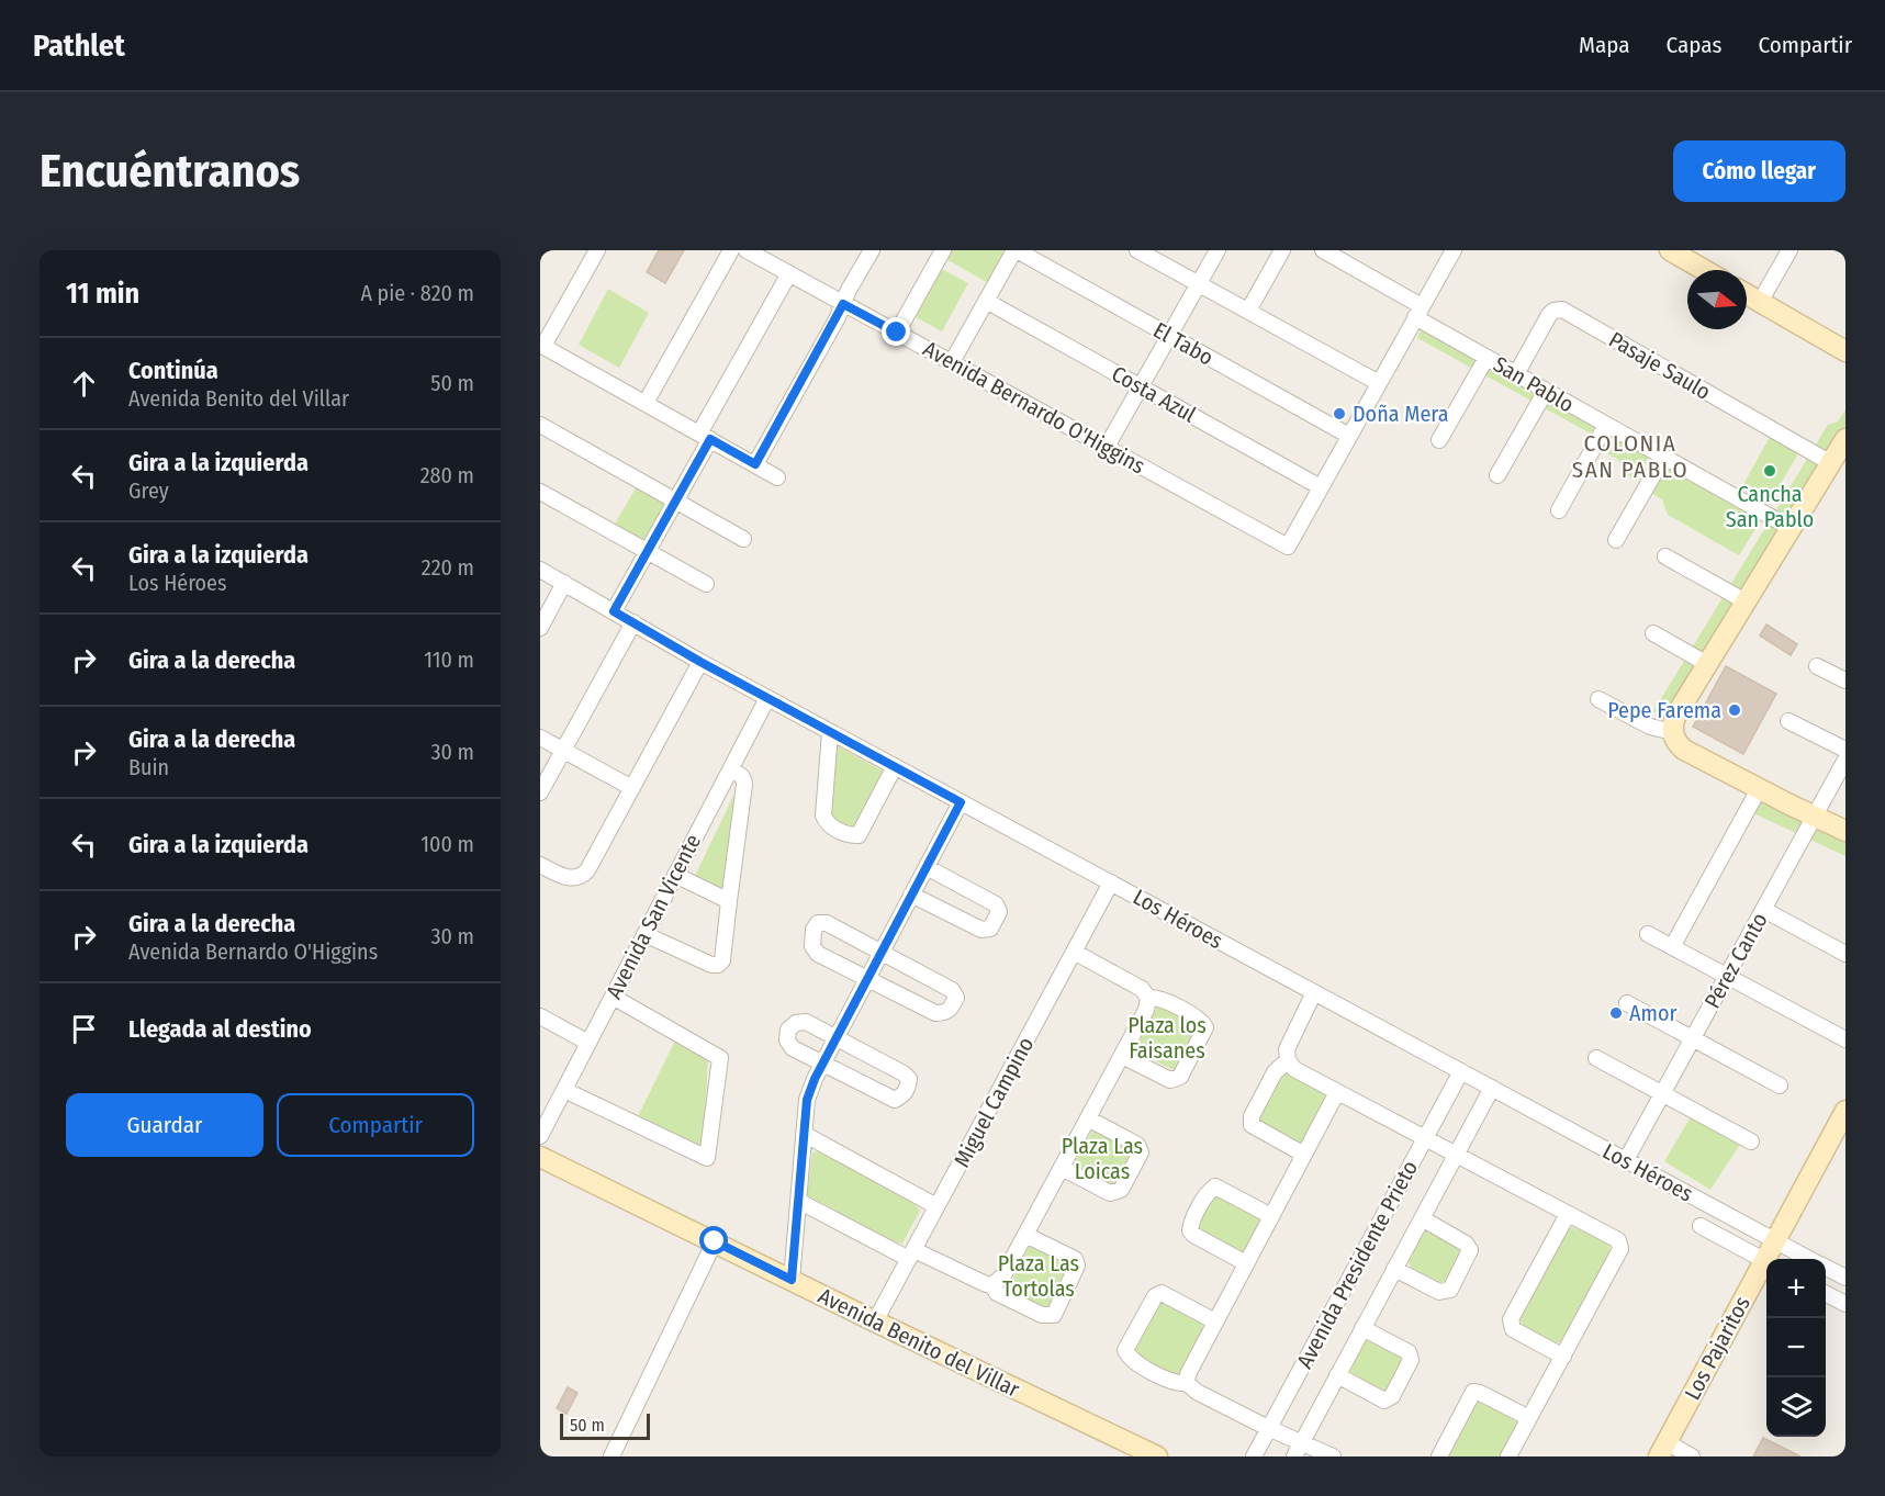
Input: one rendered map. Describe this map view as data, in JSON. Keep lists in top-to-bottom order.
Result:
{
  "streets": {
    "street": [
      "El Tabo",
      "Pasaje Saulo",
      "San Pablo",
      "Costa Azul",
      "Avenida Bernardo O'Higgins",
      "Avenida San Vicente",
      "Los Héroes",
      "Pérez Canto",
      "Miguel Campino",
      "Avenida Presidente Prieto",
      "Avenida Benito del Villar",
      "Los Pajaritos"
    ]
  },
  "crossings": [
    ["Pasaje Saulo", "San Pablo"],
    ["Costa Azul", "Avenida Bernardo O'Higgins"],
    ["Avenida San Vicente", "Los Héroes"],
    ["Los Héroes", "Pérez Canto"],
    ["Los Héroes", "Miguel Campino"],
    ["Los Héroes", "Avenida Presidente Prieto"],
    ["Los Héroes", "Los Pajaritos"],
    ["Miguel Campino", "Avenida Benito del Villar"]
  ],
  "districts": ["COLONIA SAN PABLO"],
  "parks": ["Plaza los Faisanes", "Plaza Las Loicas", "Plaza Las Tortolas"],
  "places": [
    "Doña Mera",
    "Cancha San Pablo",
    "Pepe Farema",
    "Amor"
  ],
  "scale_bar": "50 m",
  "north": "right",
  "page": {
    "header": "Pathlet",
    "nav": ["Mapa", "Capas", "Compartir"],
    "buttons": [
      "Cómo llegar",
      ["Guardar", "Compartir"]
    ],
    "title": "Encuéntranos",
    "heading": ["11 min", "A pie · 820 m"],
    "list": [
      ["Continúa", "Avenida Benito del Villar", "50 m"],
      ["Gira a la izquierda", "Grey", "280 m"],
      ["Gira a la izquierda", "Los Héroes", "220 m"],
      ["Gira a la derecha", "110 m"],
      ["Gira a la derecha", "Buin", "30 m"],
      ["Gira a la izquierda", "100 m"],
      ["Gira a la derecha", "Avenida Bernardo O'Higgins", "30 m"],
      "Llegada al destino"
    ],
    "map_buttons": ["+", "−"],
    "scale": "50 m"
  }
}
